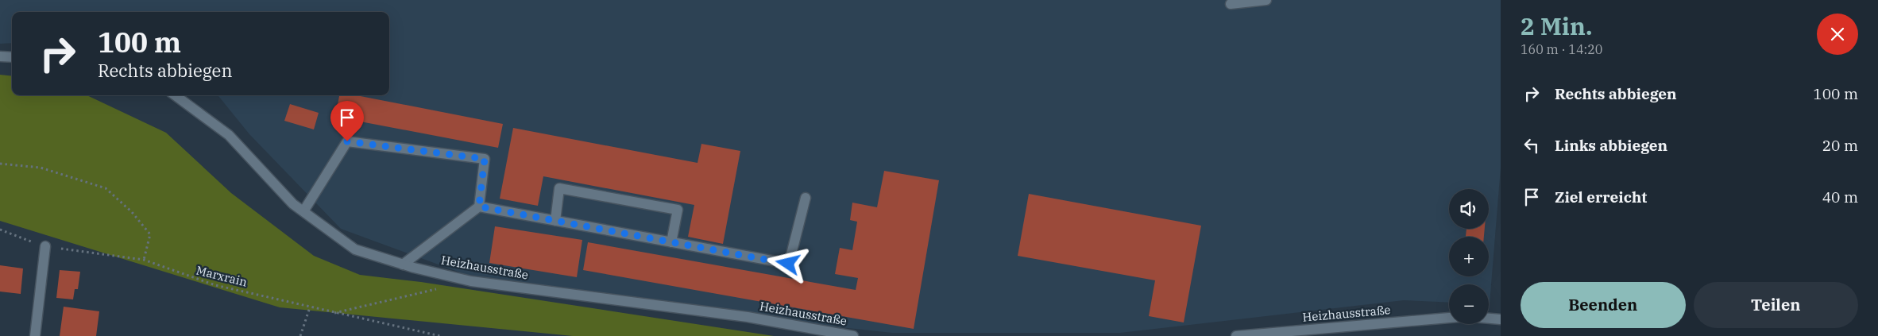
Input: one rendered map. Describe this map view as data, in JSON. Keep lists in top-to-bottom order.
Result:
{
  "streets": {
    "street": ["Heizhausstraße"],
    "path": ["Marxrain"]
  },
  "page": {
    "heading": ["2 Min.", "160 m · 14:20"],
    "turn": ["100 m", "Rechts abbiegen"],
    "list": [
      {
        "name": "Rechts abbiegen",
        "value": "100 m"
      },
      {
        "name": "Links abbiegen",
        "value": "20 m"
      },
      {
        "name": "Ziel erreicht",
        "value": "40 m"
      }
    ],
    "map_buttons": ["+", "−"],
    "buttons": ["Beenden", "Teilen"]
  }
}
